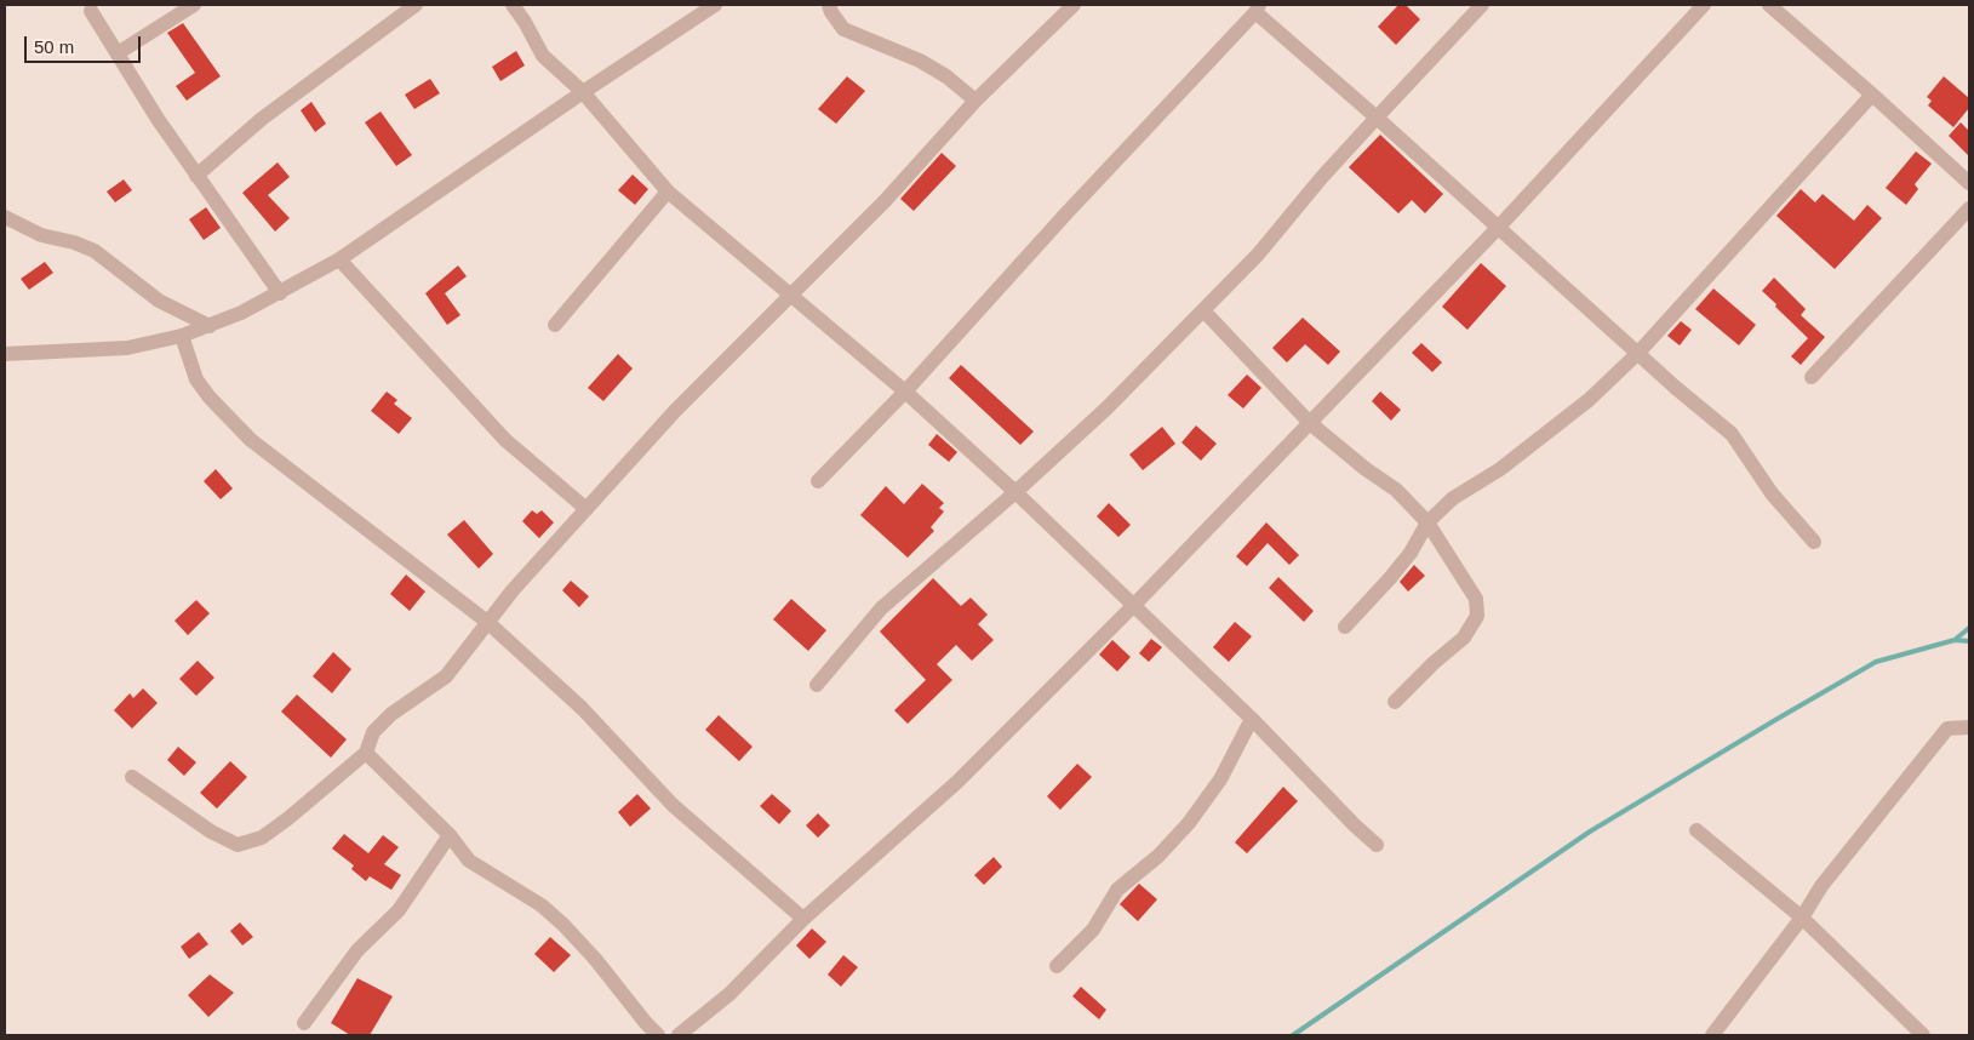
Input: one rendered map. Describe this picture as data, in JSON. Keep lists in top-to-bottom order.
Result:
{
  "scale_bar": "50 m"
}
